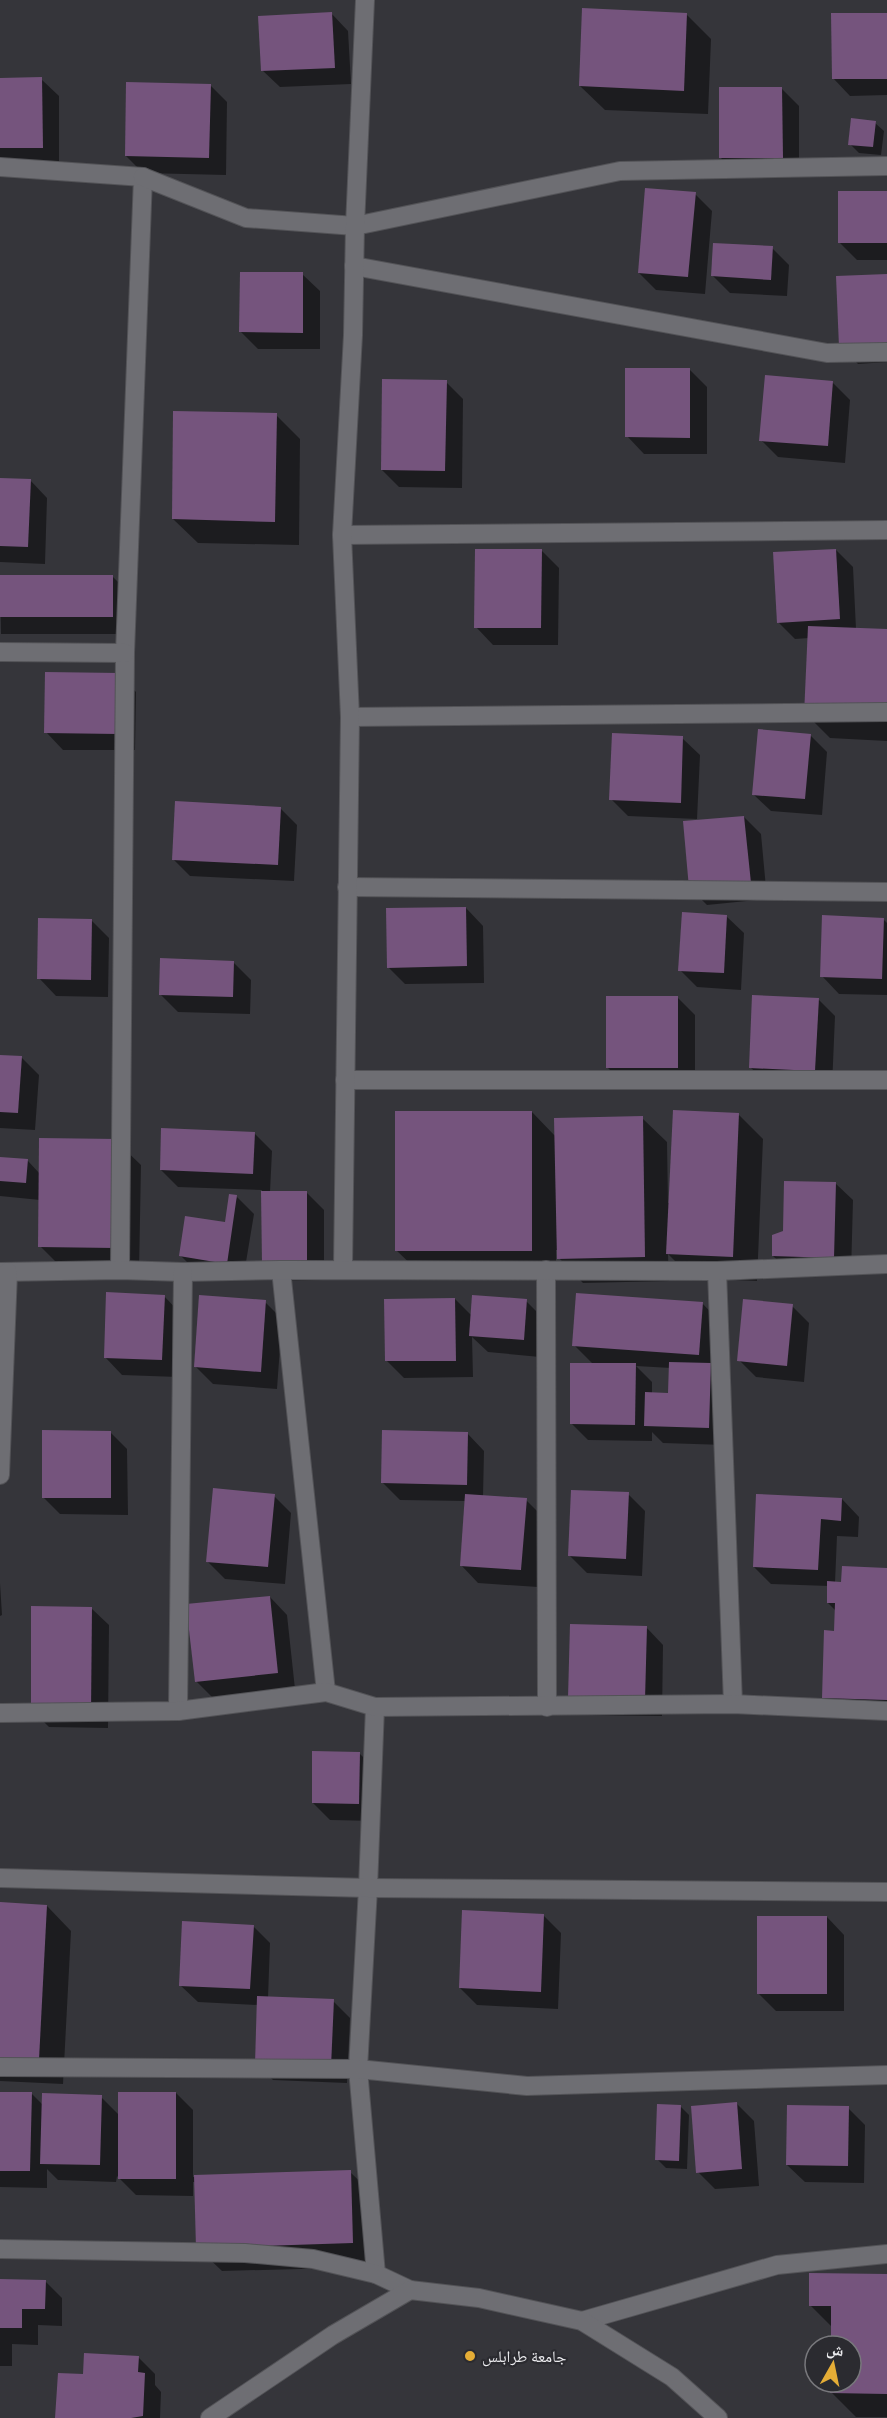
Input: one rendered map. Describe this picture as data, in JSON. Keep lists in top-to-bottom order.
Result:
{
  "places": ["جامعة طرابلس"],
  "north": "top"
}
